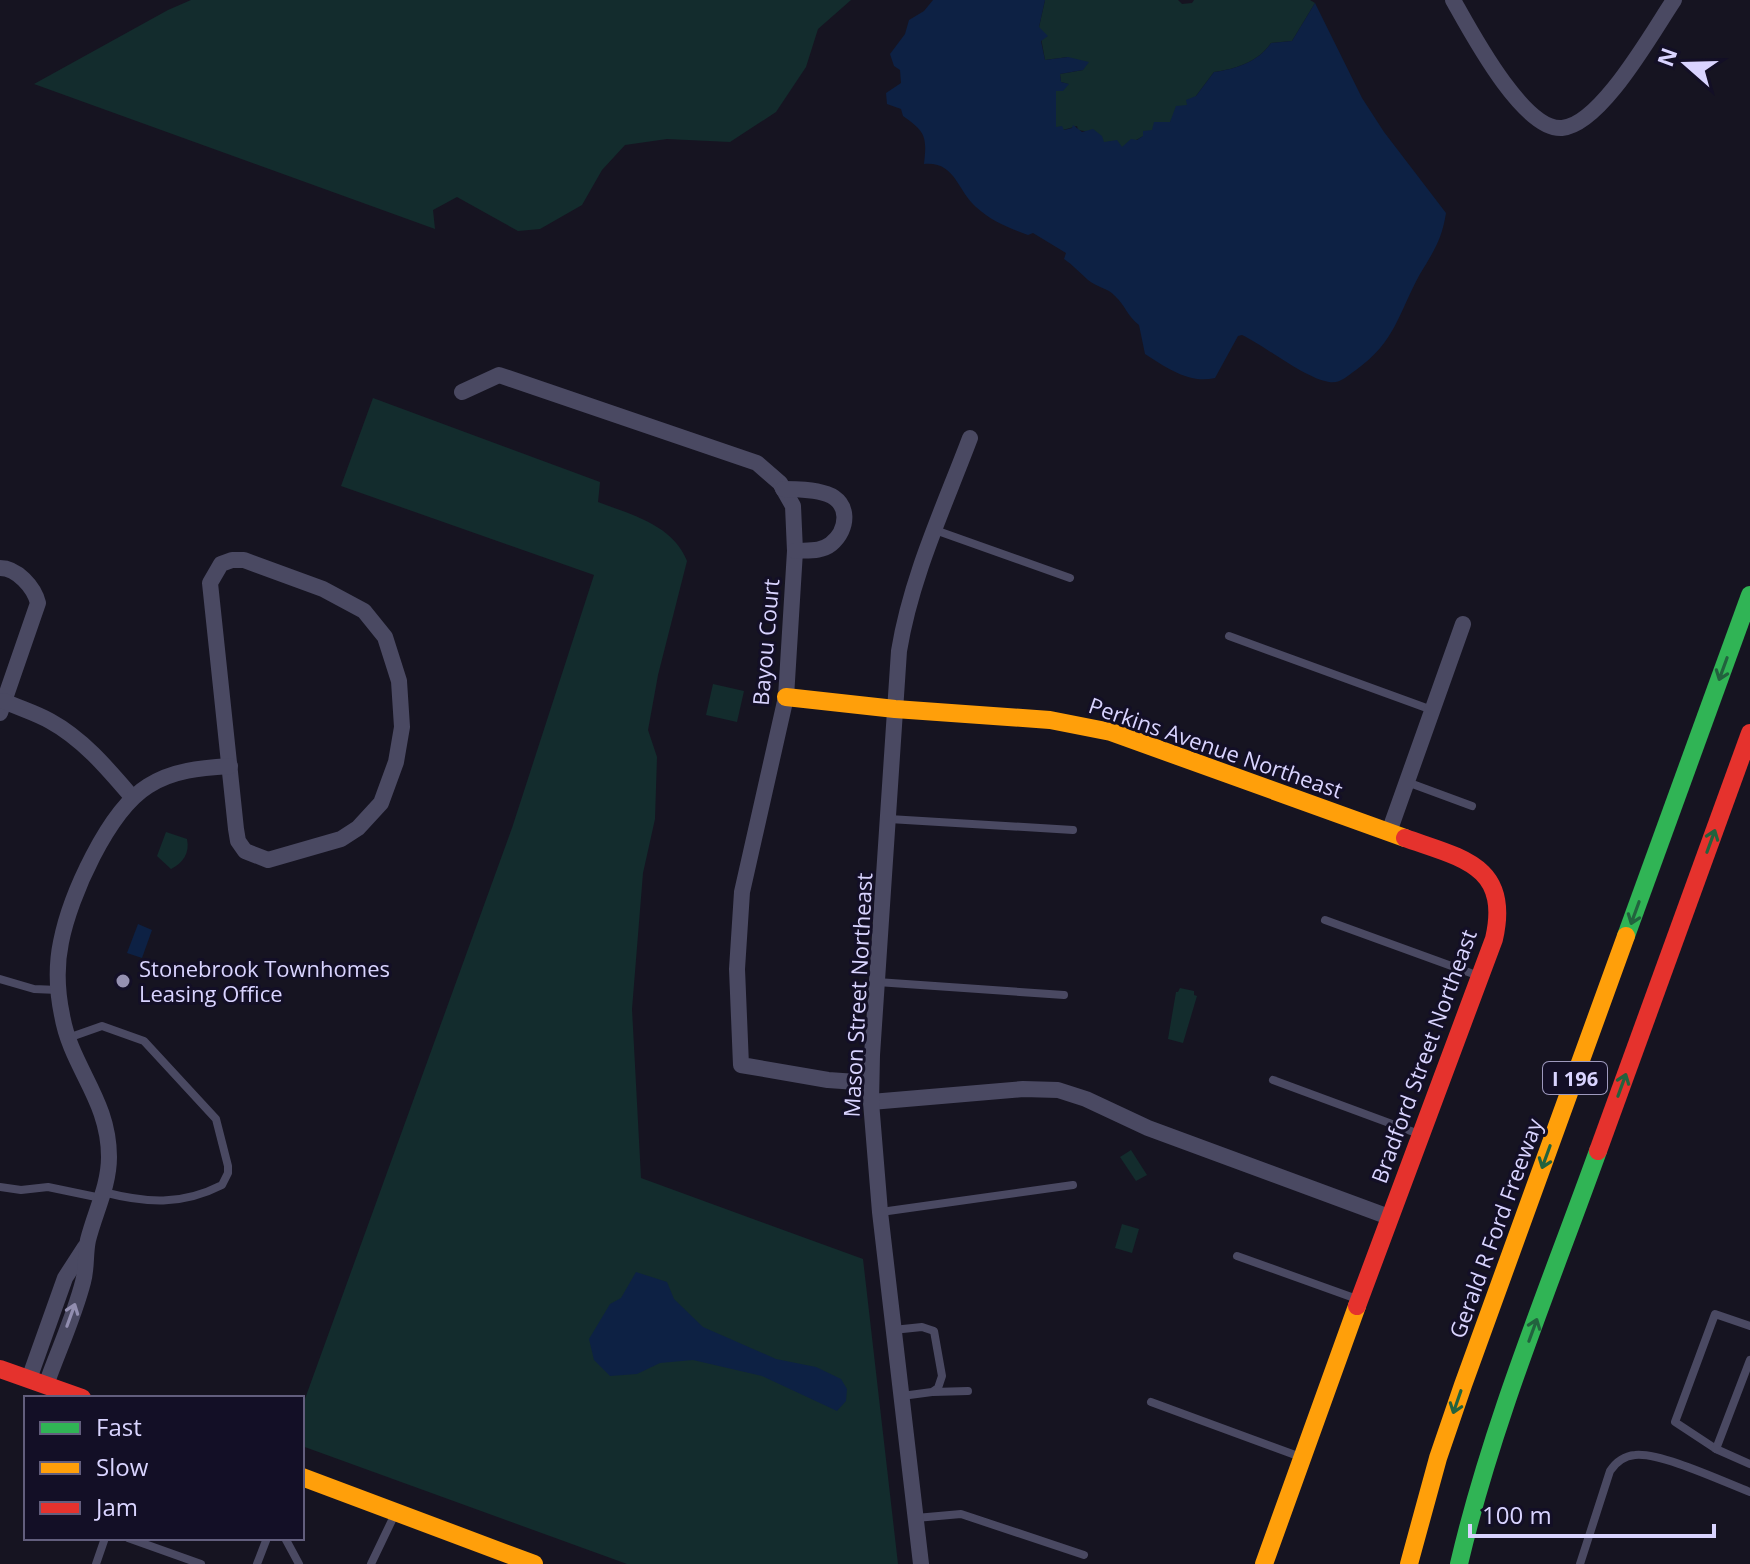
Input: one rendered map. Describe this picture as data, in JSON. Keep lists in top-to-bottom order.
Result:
{
  "streets": {
    "main road": [
      "Perkins Avenue Northeast",
      "Bradford Street Northeast",
      "I 196",
      "Gerald R Ford Freeway"
    ],
    "street": ["Bayou Court", "Mason Street Northeast"]
  },
  "crossings": [
    ["Bayou Court", "Perkins Avenue Northeast"],
    ["Bayou Court", "Mason Street Northeast"],
    ["Perkins Avenue Northeast", "Mason Street Northeast"],
    ["Perkins Avenue Northeast", "Bradford Street Northeast"]
  ],
  "places": ["Stonebrook Townhomes Leasing Office"],
  "legend": ["Fast", "Slow", "Jam"],
  "scale_bar": "100 m",
  "north": "left"
}
